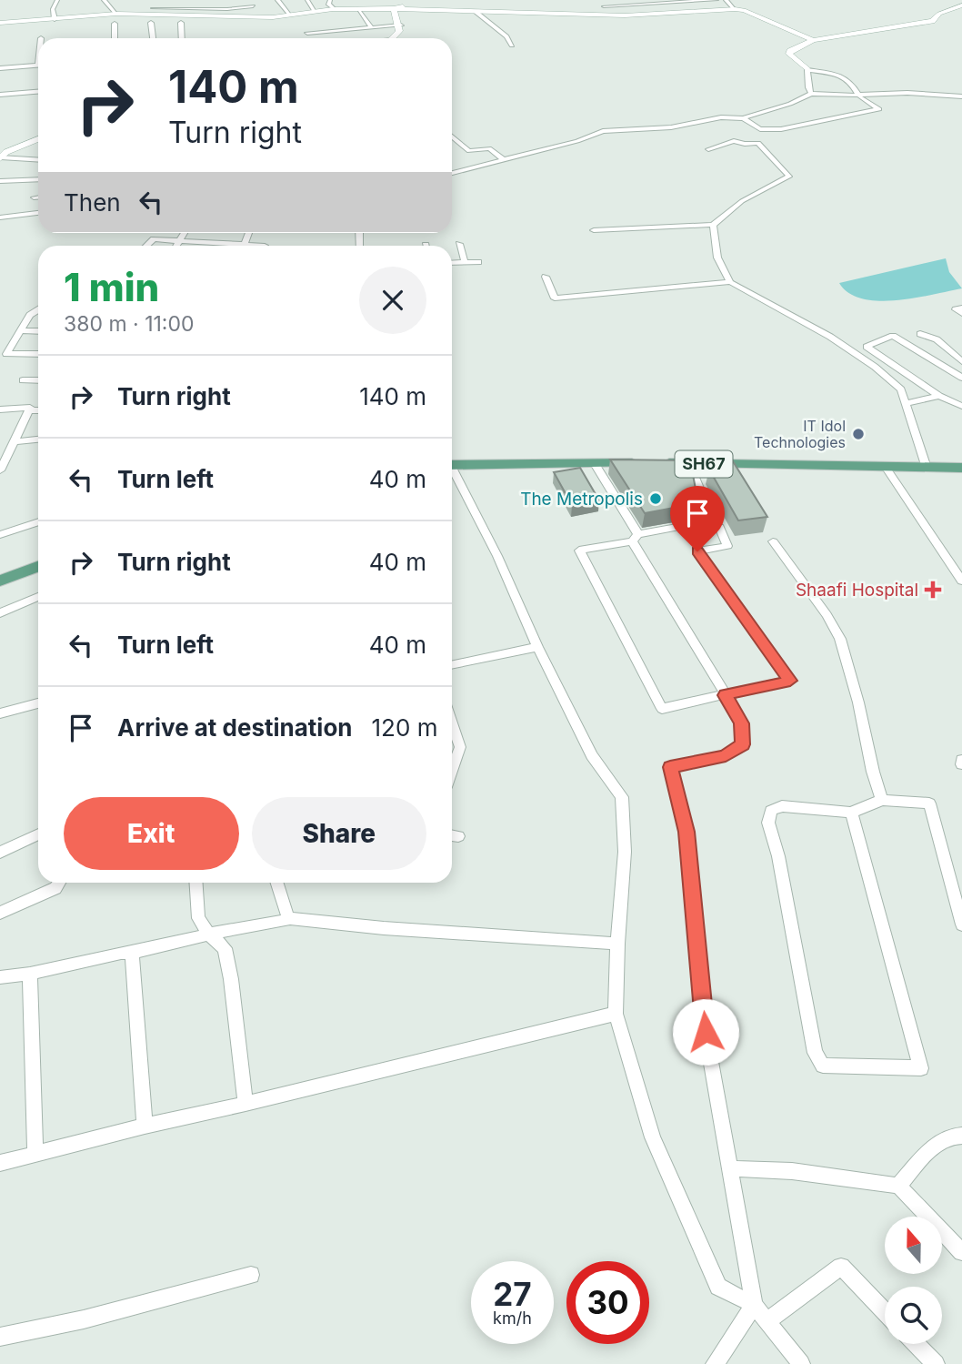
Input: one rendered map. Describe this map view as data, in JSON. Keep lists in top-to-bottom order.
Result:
{
  "streets": {
    "main road": ["SH67"]
  },
  "places": {
    "other": ["IT Idol Technologies", "The Metropolis"],
    "health": ["Shaafi Hospital"]
  },
  "north": "top",
  "page": {
    "turn": ["140 m", "Turn right"],
    "then": "Then",
    "heading": ["1 min", "380 m · 11:00"],
    "list": [
      {
        "name": "Turn right",
        "value": "140 m"
      },
      {
        "name": "Turn left",
        "value": "40 m"
      },
      {
        "name": "Turn right",
        "value": "40 m"
      },
      {
        "name": "Turn left",
        "value": "40 m"
      },
      {
        "name": "Arrive at destination",
        "value": "120 m"
      }
    ],
    "buttons": ["Exit", "Share"],
    "speed": "27 km/h",
    "limit": "30"
  }
}
